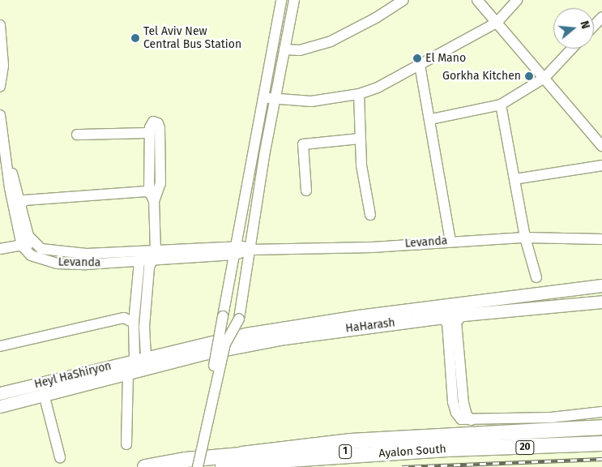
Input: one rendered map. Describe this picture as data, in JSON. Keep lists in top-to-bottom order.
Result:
{
  "streets": {
    "highway": ["20", "1", "Ayalon South"],
    "main road": ["HaHarash", "Heyl HaShiryon"],
    "street": ["Levanda"]
  },
  "crossings": [
    ["HaHarash", "Heyl HaShiryon"],
    ["1", "Ayalon South"]
  ],
  "places": ["Tel Aviv New Central Bus Station", "El Mano", "Gorkha Kitchen"],
  "north": "right"
}
